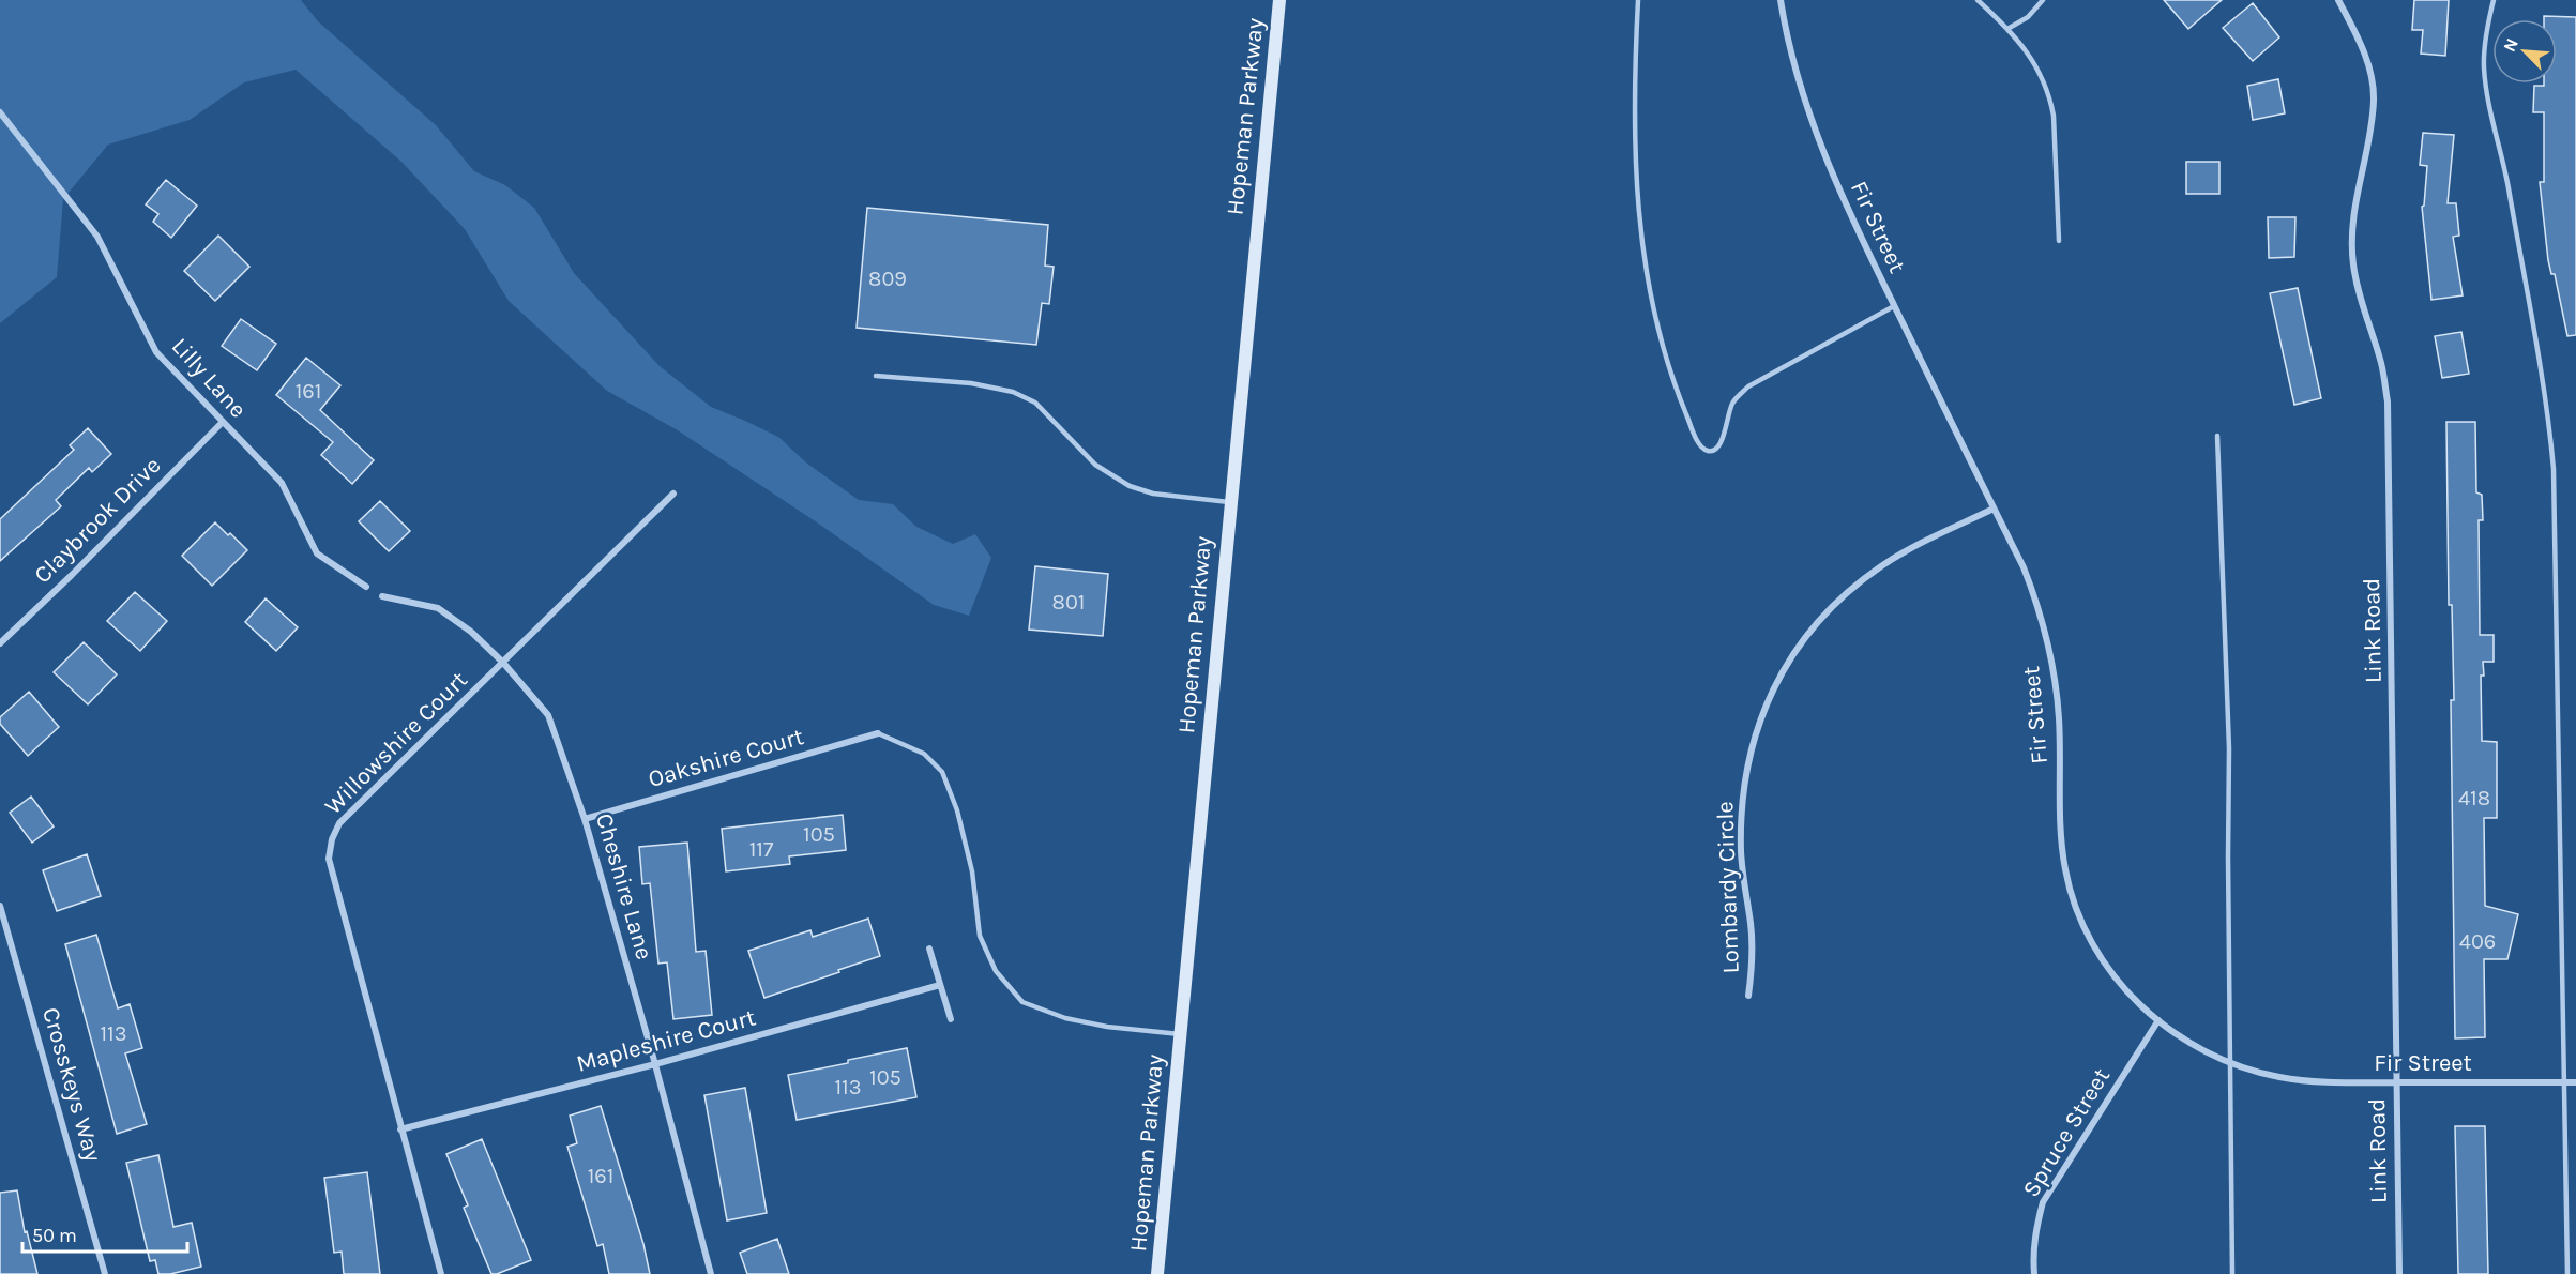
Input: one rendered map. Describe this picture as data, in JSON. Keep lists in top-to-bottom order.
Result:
{
  "streets": {
    "main road": ["Hopeman Parkway"],
    "street": [
      "Fir Street",
      "Lilly Lane",
      "Claybrook Drive",
      "Link Road",
      "Willowshire Court",
      "Oakshire Court",
      "Cheshire Lane",
      "Lombardy Circle",
      "Mapleshire Court",
      "Crosskeys Way",
      "Spruce Street"
    ]
  },
  "crossings": [
    ["Fir Street", "Link Road"],
    ["Fir Street", "Lombardy Circle"],
    ["Fir Street", "Spruce Street"],
    ["Lilly Lane", "Claybrook Drive"],
    ["Willowshire Court", "Cheshire Lane"],
    ["Willowshire Court", "Mapleshire Court"],
    ["Oakshire Court", "Cheshire Lane"],
    ["Cheshire Lane", "Mapleshire Court"]
  ],
  "house_numbers": [
    "809",
    "161",
    "801",
    "418",
    "105",
    "117",
    "406",
    "113",
    "105",
    "113",
    "161"
  ],
  "scale_bar": "50 m",
  "north": "top left"
}
